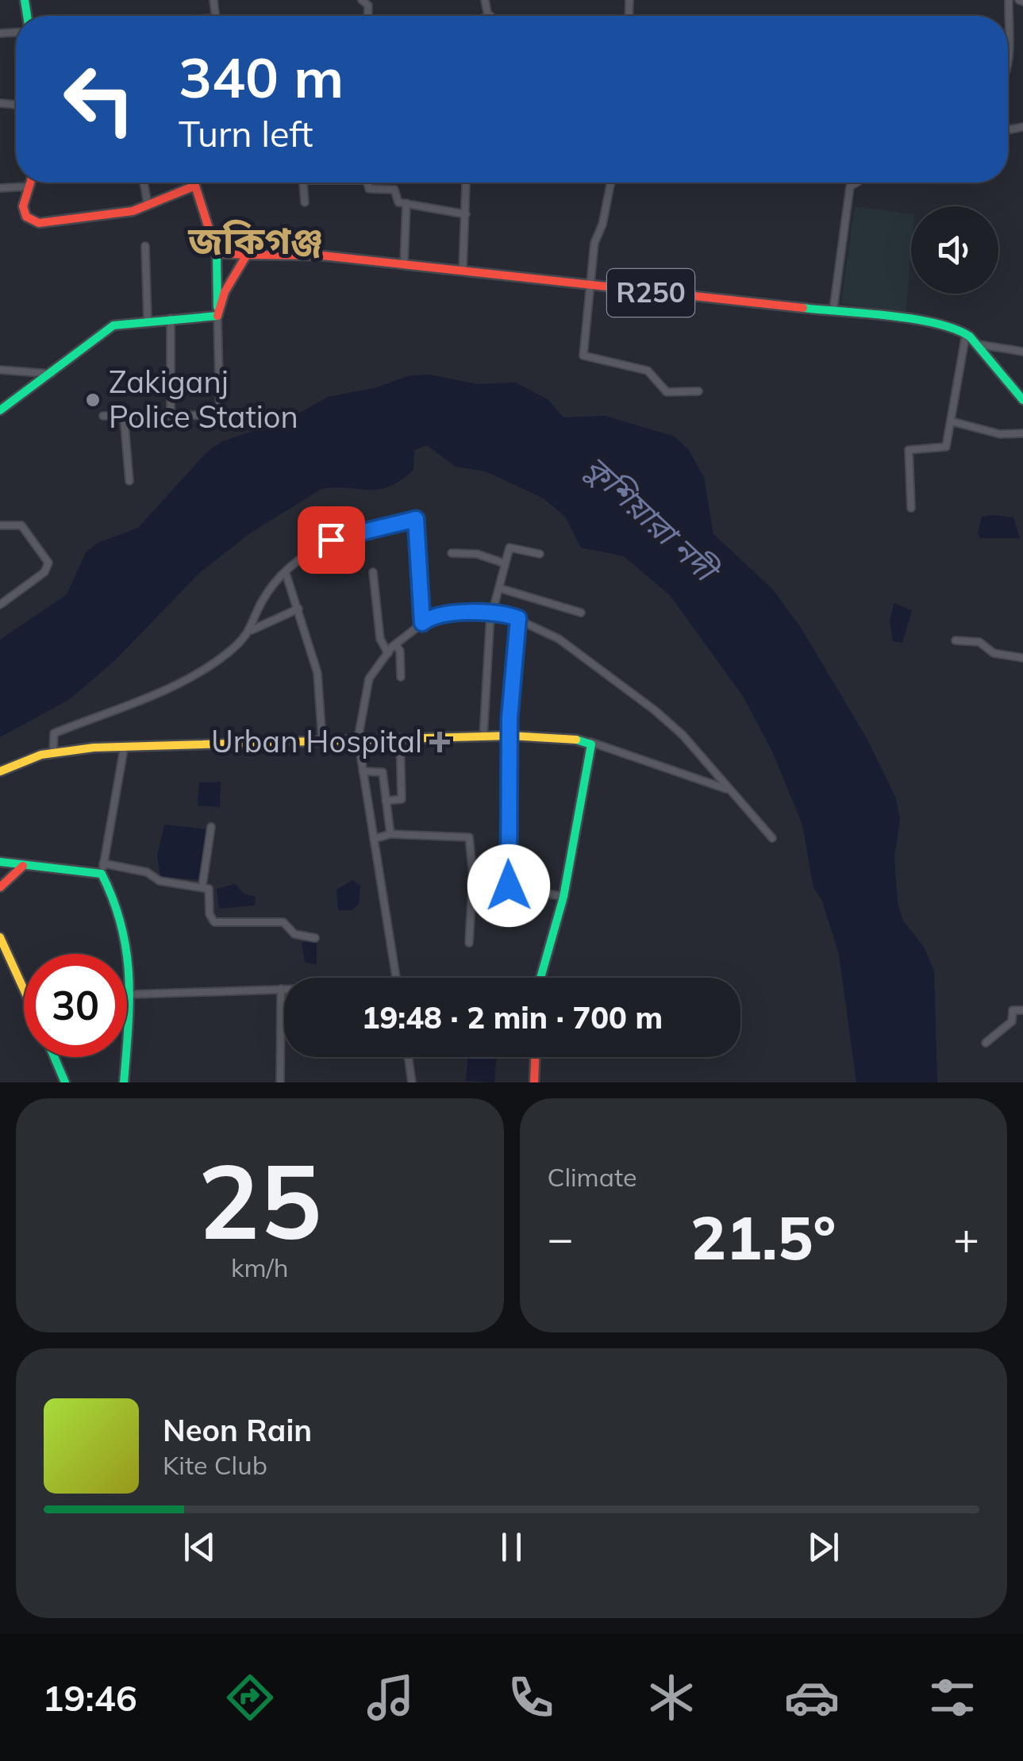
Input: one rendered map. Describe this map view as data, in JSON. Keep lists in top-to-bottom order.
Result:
{
  "streets": {
    "main road": ["R250"]
  },
  "districts": ["জকিগঞ্জ"],
  "water": ["কুশিয়ারা নদী"],
  "places": {
    "other": ["Zakiganj Police Station"],
    "health": ["Urban Hospital"]
  },
  "page": {
    "turn": ["340 m", "Turn left"],
    "limit": "30",
    "trip": "19:48 · 2 min · 700 m",
    "tile": [
      ["25", "km/h"],
      "Climate"
    ],
    "heat": ["−", "21.5°", "+"],
    "song": ["Neon Rain", "Kite Club"],
    "tabs": "19:46"
  }
}
